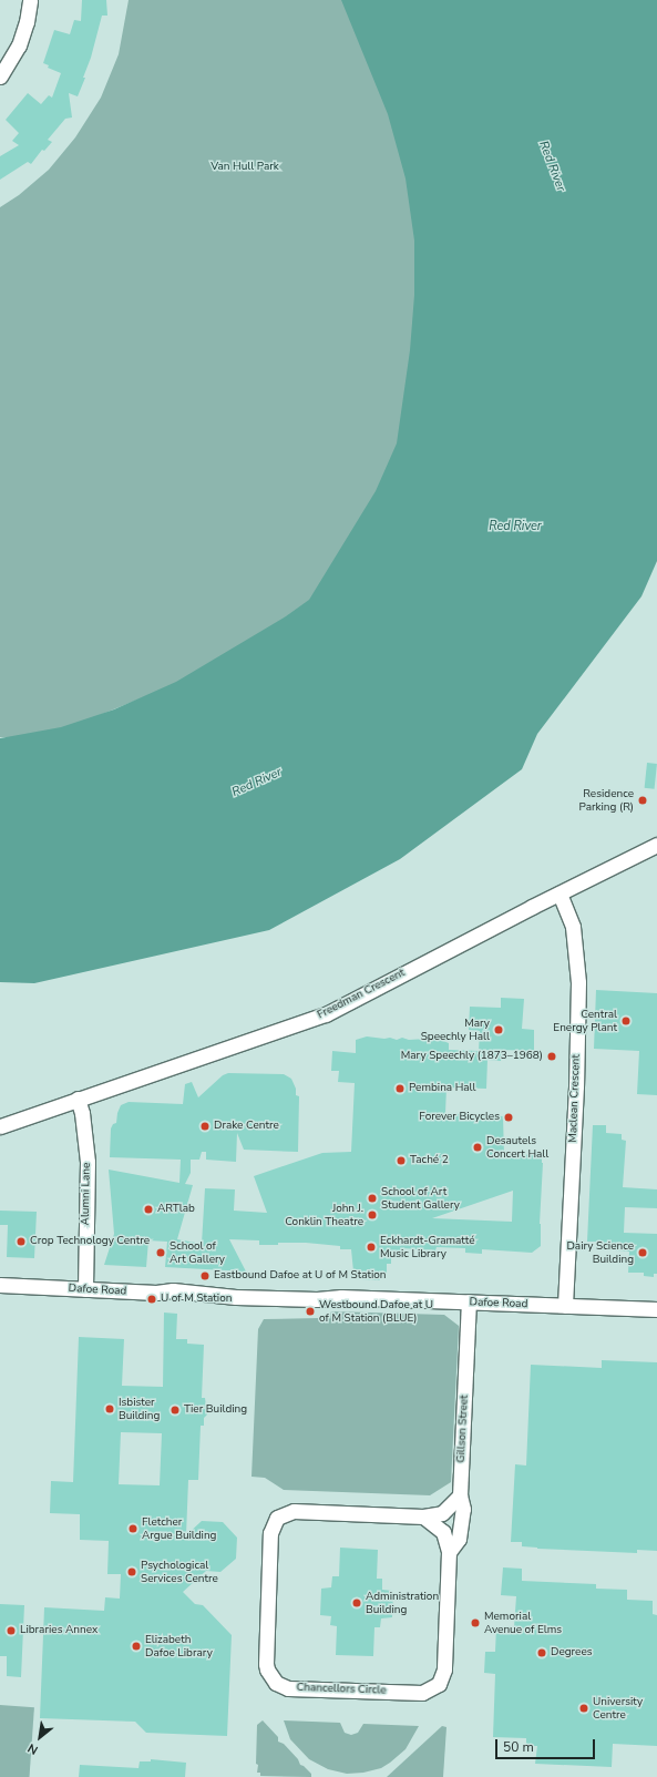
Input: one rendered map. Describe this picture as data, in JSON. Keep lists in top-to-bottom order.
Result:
{
  "streets": {
    "street": [
      "Freedman Crescent",
      "Maclean Crescent",
      "Alumni Lane",
      "Dafoe Road",
      "Gillson Street",
      "Chancellors Circle"
    ]
  },
  "crossings": [
    ["Freedman Crescent", "Maclean Crescent"],
    ["Freedman Crescent", "Alumni Lane"],
    ["Maclean Crescent", "Dafoe Road"],
    ["Alumni Lane", "Dafoe Road"],
    ["Dafoe Road", "Gillson Street"],
    ["Gillson Street", "Chancellors Circle"]
  ],
  "water": ["Red River"],
  "parks": ["Van Hull Park"],
  "places": [
    "Residence Parking (R)",
    "Central Energy Plant",
    "Mary Speechly Hall",
    "Mary Speechly (1873–1968)",
    "Pembina Hall",
    "Forever Bicycles",
    "Drake Centre",
    "Desautels Concert Hall",
    "Taché 2",
    "School of Art Student Gallery",
    "ARTlab",
    "John J. Conklin Theatre",
    "Crop Technology Centre",
    "Eckhardt-Gramatté Music Library",
    "School of Art Gallery",
    "Dairy Science Building",
    "Eastbound Dafoe at U of M Station",
    "U of M Station",
    "Westbound Dafoe at U of M Station (BLUE)",
    "Isbister Building",
    "Tier Building",
    "Fletcher Argue Building",
    "Psychological Services Centre",
    "Administration Building",
    "Memorial Avenue of Elms",
    "Libraries Annex",
    "Elizabeth Dafoe Library",
    "Degrees",
    "University Centre"
  ],
  "scale_bar": "50 m",
  "north": "bottom left"
}
